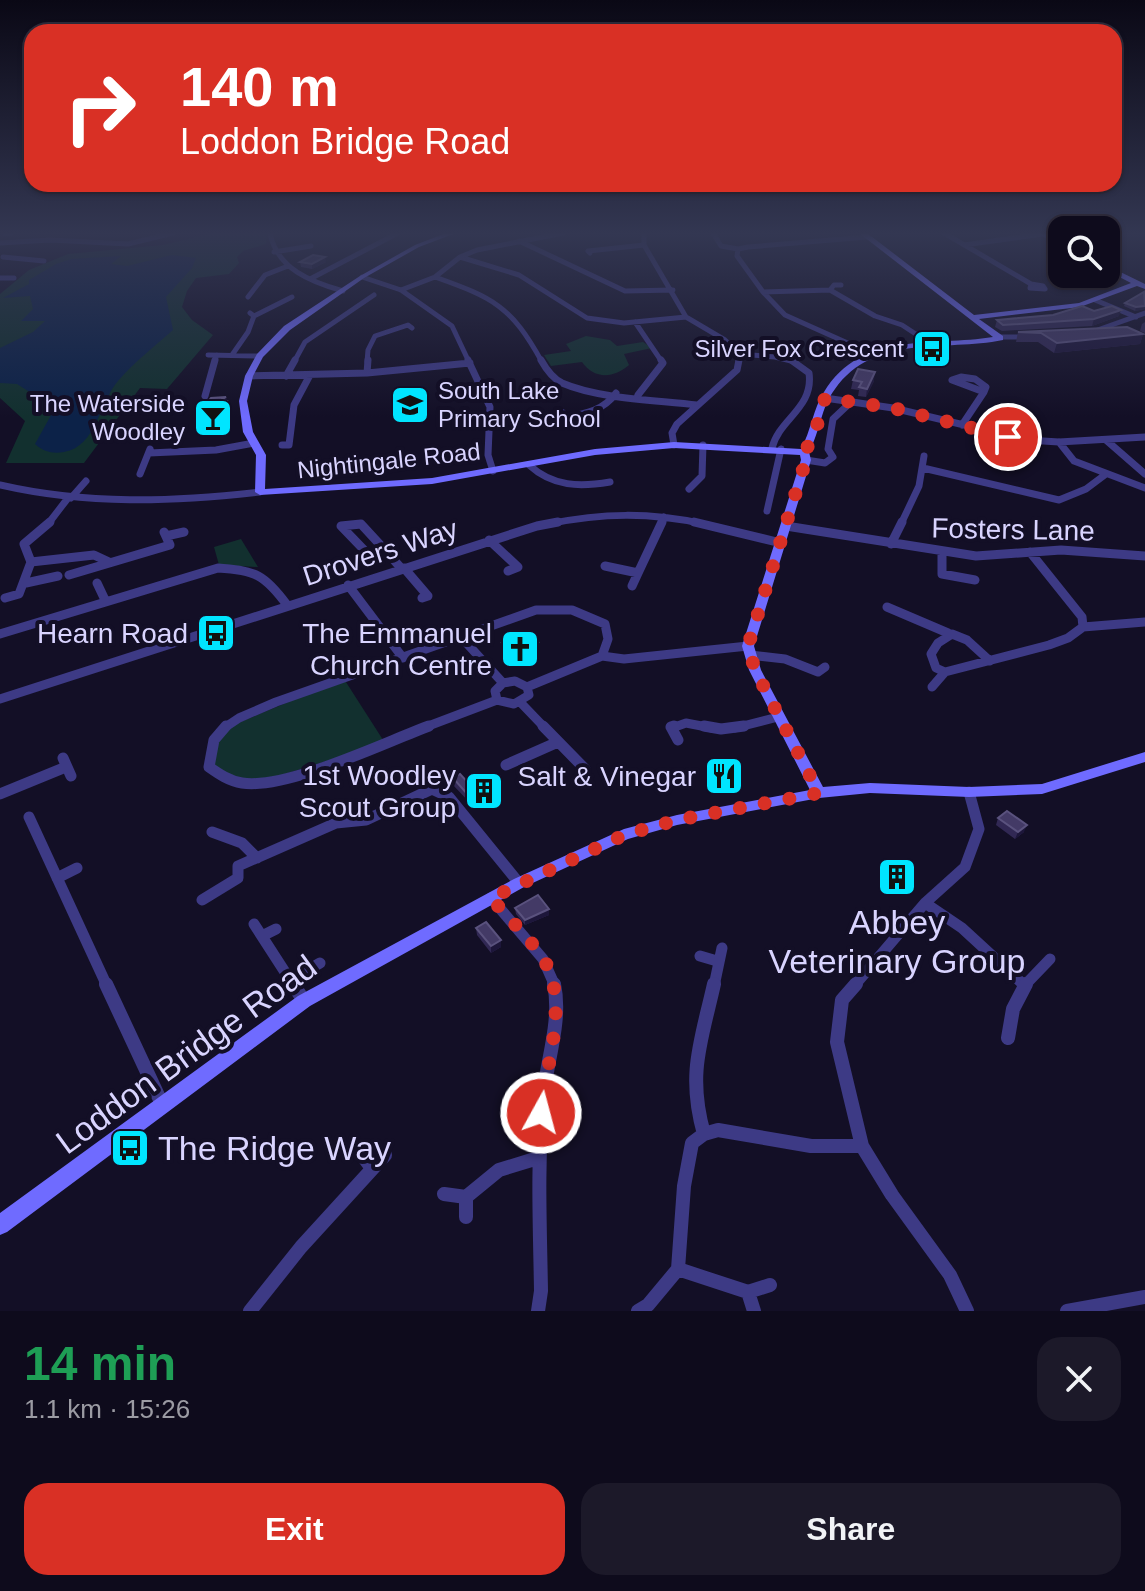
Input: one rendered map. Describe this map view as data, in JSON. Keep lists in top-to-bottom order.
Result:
{
  "streets": {
    "street": [
      "Nightingale Road",
      "Fosters Lane",
      "Drovers Way",
      "Loddon Bridge Road"
    ]
  },
  "places": {
    "bus stop": ["Silver Fox Crescent", "Hearn Road", "The Ridge Way"],
    "school or university": ["South Lake Primary School"],
    "bar": ["The Waterside Woodley"],
    "church": ["The Emmanuel Church Centre"],
    "restaurant": ["Salt & Vinegar"],
    "building": ["1st Woodley Scout Group", "Abbey Veterinary Group"]
  },
  "page": {
    "turn": ["140 m", "Loddon Bridge Road"],
    "heading": ["14 min", "1.1 km · 15:26"],
    "buttons": ["Exit", "Share"]
  }
}
